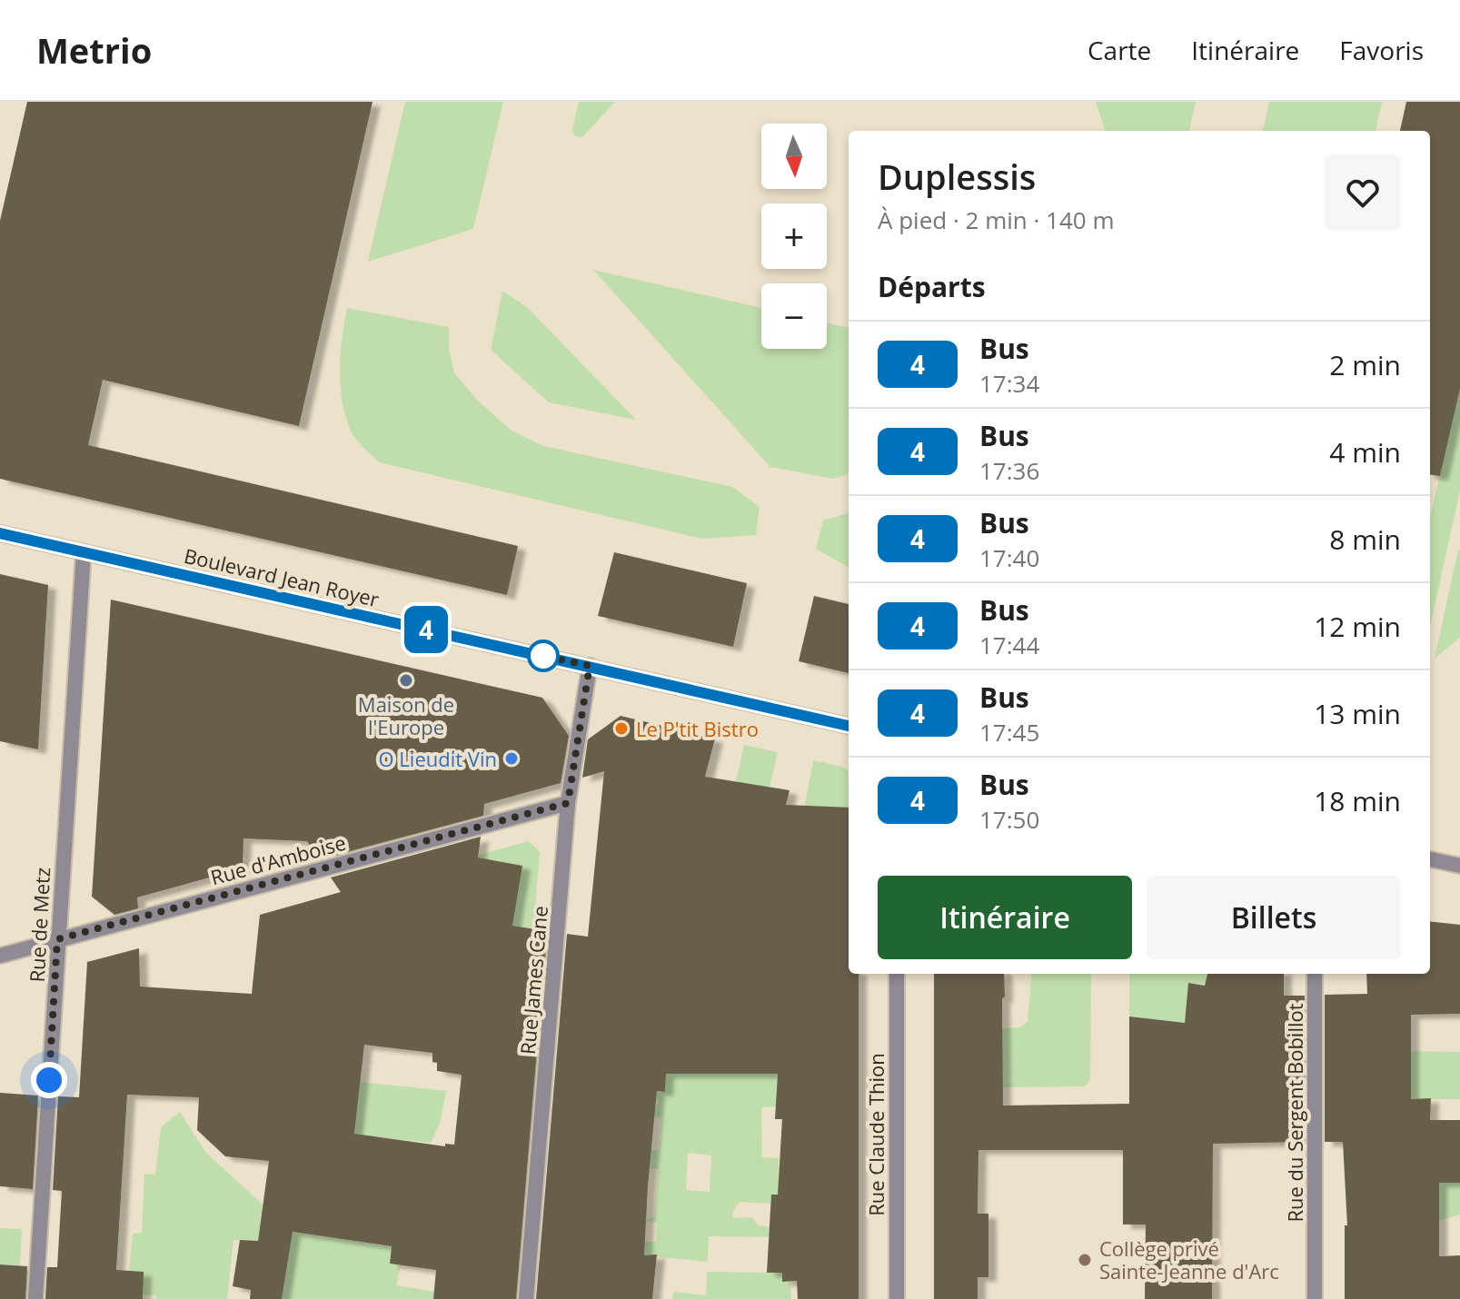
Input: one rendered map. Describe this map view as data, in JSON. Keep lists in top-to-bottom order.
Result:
{
  "streets": {
    "street": [
      "Boulevard Jean Royer",
      "Rue d'Amboise",
      "Rue de Metz",
      "Rue James Cane",
      "Rue du Sergent Bobillot",
      "Rue Claude Thion"
    ]
  },
  "crossings": [
    ["Boulevard Jean Royer", "Rue de Metz"],
    ["Boulevard Jean Royer", "Rue James Cane"],
    ["Rue d'Amboise", "Rue de Metz"],
    ["Rue d'Amboise", "Rue James Cane"]
  ],
  "places": [
    "Maison de l'Europe",
    "Le P'tit Bistro",
    "O Lieudit Vin",
    "Collège privé Sainte-Jeanne d'Arc"
  ],
  "lines": ["bus line 4"],
  "north": "bottom",
  "page": {
    "header": "Metrio",
    "nav": ["Carte", "Itinéraire", "Favoris"],
    "on_map": "4",
    "map_buttons": ["+", "−"],
    "heading": [
      ["Duplessis", "À pied · 2 min · 140 m"],
      "Départs"
    ],
    "list": [
      {
        "mark": "4",
        "name": "Bus",
        "note": "17:34",
        "value": "2 min"
      },
      {
        "mark": "4",
        "name": "Bus",
        "note": "17:36",
        "value": "4 min"
      },
      {
        "mark": "4",
        "name": "Bus",
        "note": "17:40",
        "value": "8 min"
      },
      {
        "mark": "4",
        "name": "Bus",
        "note": "17:44",
        "value": "12 min"
      },
      {
        "mark": "4",
        "name": "Bus",
        "note": "17:45",
        "value": "13 min"
      },
      {
        "mark": "4",
        "name": "Bus",
        "note": "17:50",
        "value": "18 min"
      }
    ],
    "buttons": ["Itinéraire", "Billets"]
  }
}
